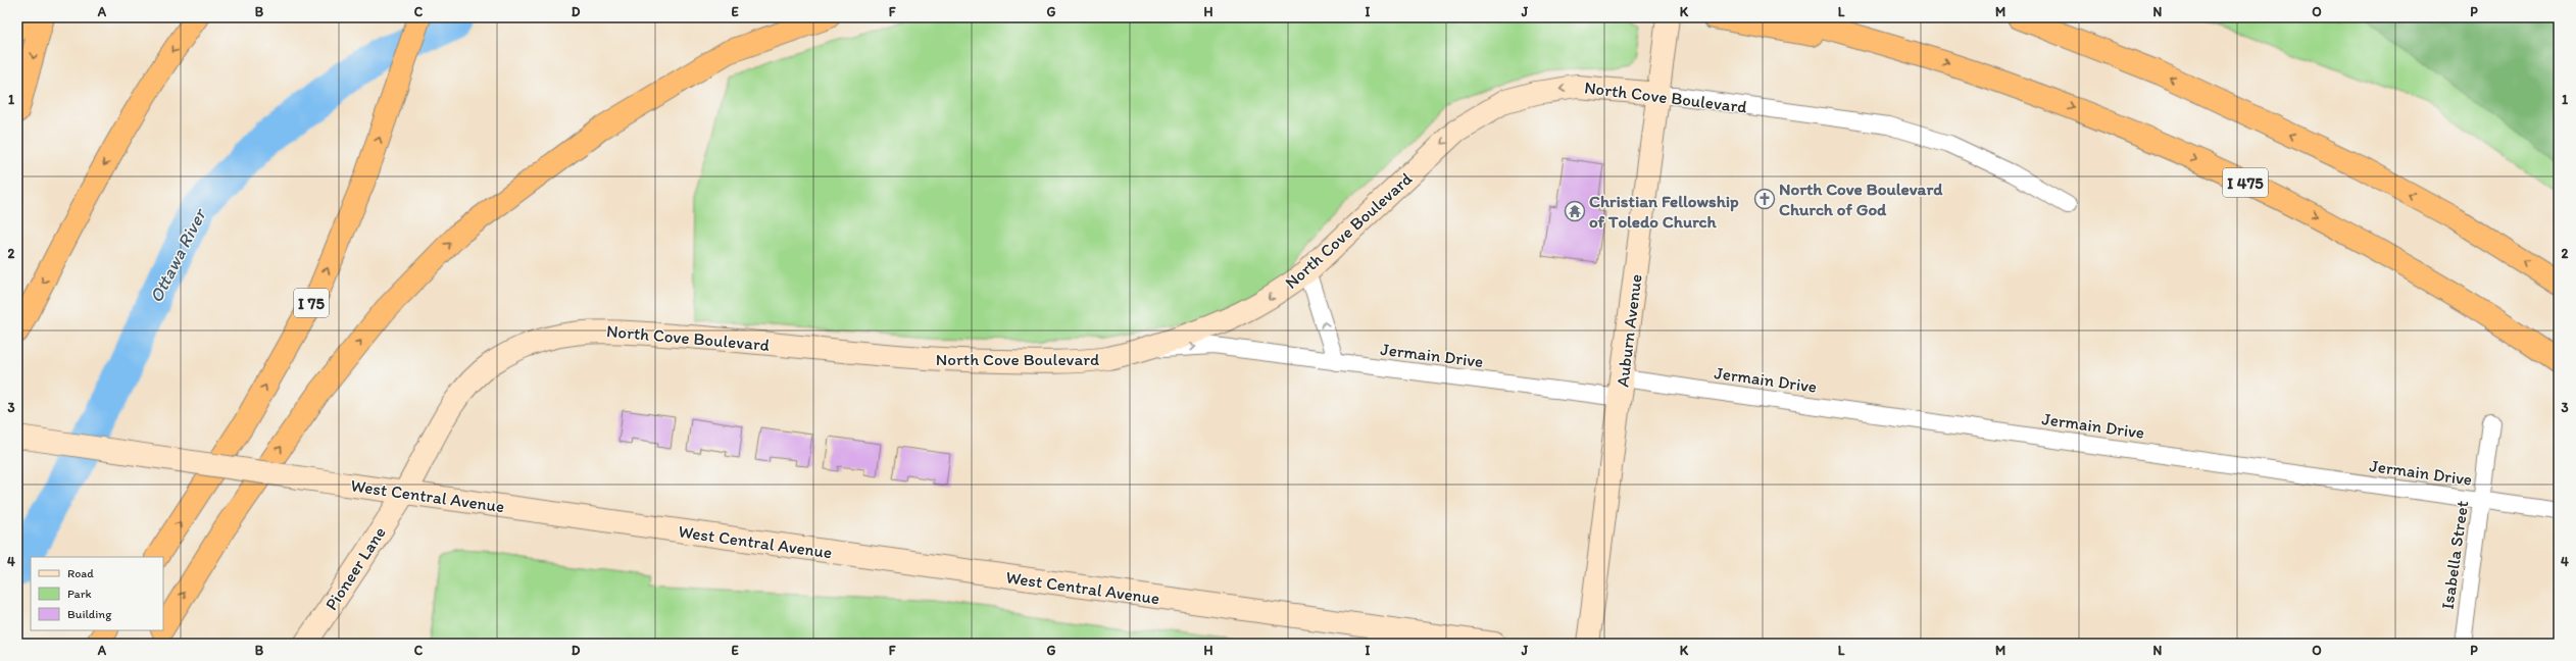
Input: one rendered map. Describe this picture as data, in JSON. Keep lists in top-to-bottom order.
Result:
{
  "streets": {
    "highway": ["I 475", "I 75"],
    "street": [
      "North Cove Boulevard",
      "Auburn Avenue",
      "Jermain Drive",
      "West Central Avenue",
      "Isabella Street",
      "Pioneer Lane"
    ]
  },
  "crossings": [
    ["North Cove Boulevard", "Auburn Avenue"],
    ["North Cove Boulevard", "Jermain Drive"],
    ["North Cove Boulevard", "West Central Avenue"],
    ["North Cove Boulevard", "Pioneer Lane"],
    ["Auburn Avenue", "Jermain Drive"],
    ["Jermain Drive", "Isabella Street"],
    ["West Central Avenue", "Pioneer Lane"]
  ],
  "water": ["Ottawa River"],
  "places": {
    "church": ["North Cove Boulevard Church of God"],
    "temple": ["Christian Fellowship of Toledo Church"]
  },
  "legend": ["Road", "Park", "Building"],
  "grid": {
    "columns": [
      "A",
      "B",
      "C",
      "D",
      "E",
      "F",
      "G",
      "H",
      "I",
      "J",
      "K",
      "L",
      "M",
      "N",
      "O",
      "P"
    ],
    "rows": [
      "1",
      "2",
      "3",
      "4"
    ]
  }
}
